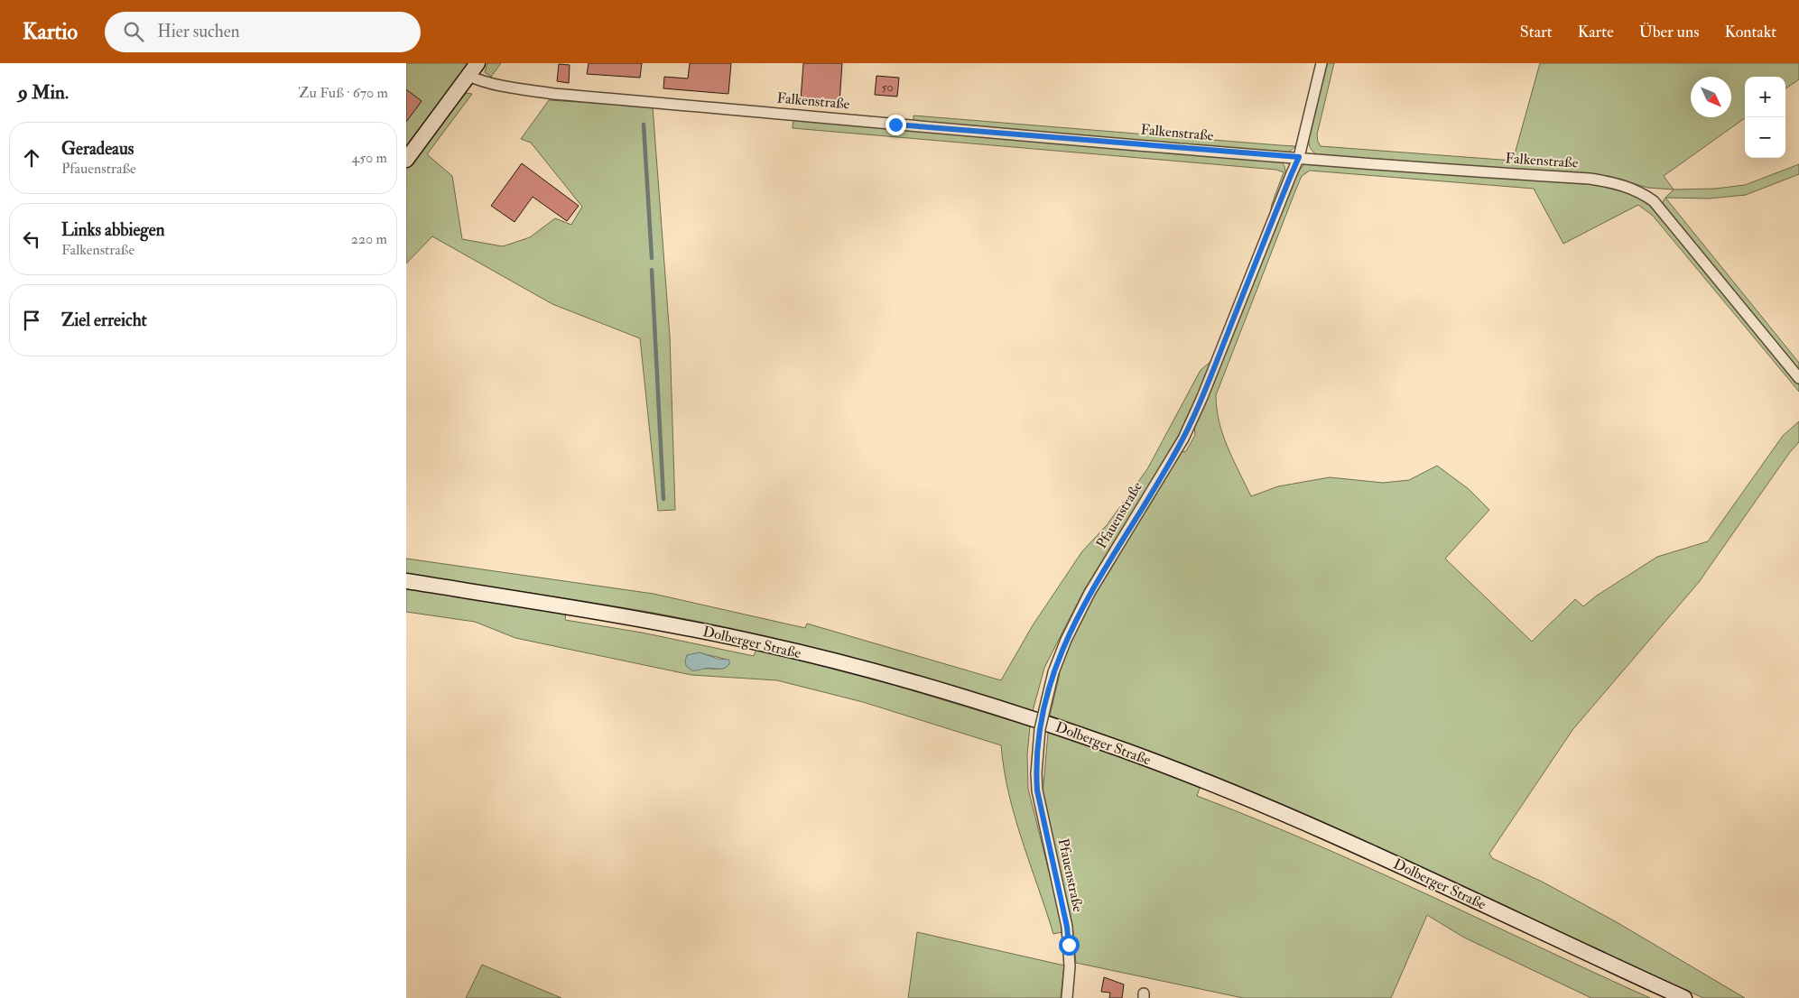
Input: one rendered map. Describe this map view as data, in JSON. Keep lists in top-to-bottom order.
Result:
{
  "streets": {
    "main road": ["Dolberger Straße"],
    "street": ["Falkenstraße", "Pfauenstraße"]
  },
  "crossings": [
    ["Falkenstraße", "Pfauenstraße"]
  ],
  "house_numbers": ["50"],
  "north": "bottom right",
  "page": {
    "header": "Kartio",
    "search": "Hier suchen",
    "nav": [
      "Start",
      "Karte",
      "Über uns",
      "Kontakt"
    ],
    "heading": ["9 Min.", "Zu Fuß · 670 m"],
    "map_buttons": ["+", "−"],
    "list": [
      ["Geradeaus", "Pfauenstraße", "450 m"],
      ["Links abbiegen", "Falkenstraße", "220 m"],
      "Ziel erreicht"
    ]
  }
}
